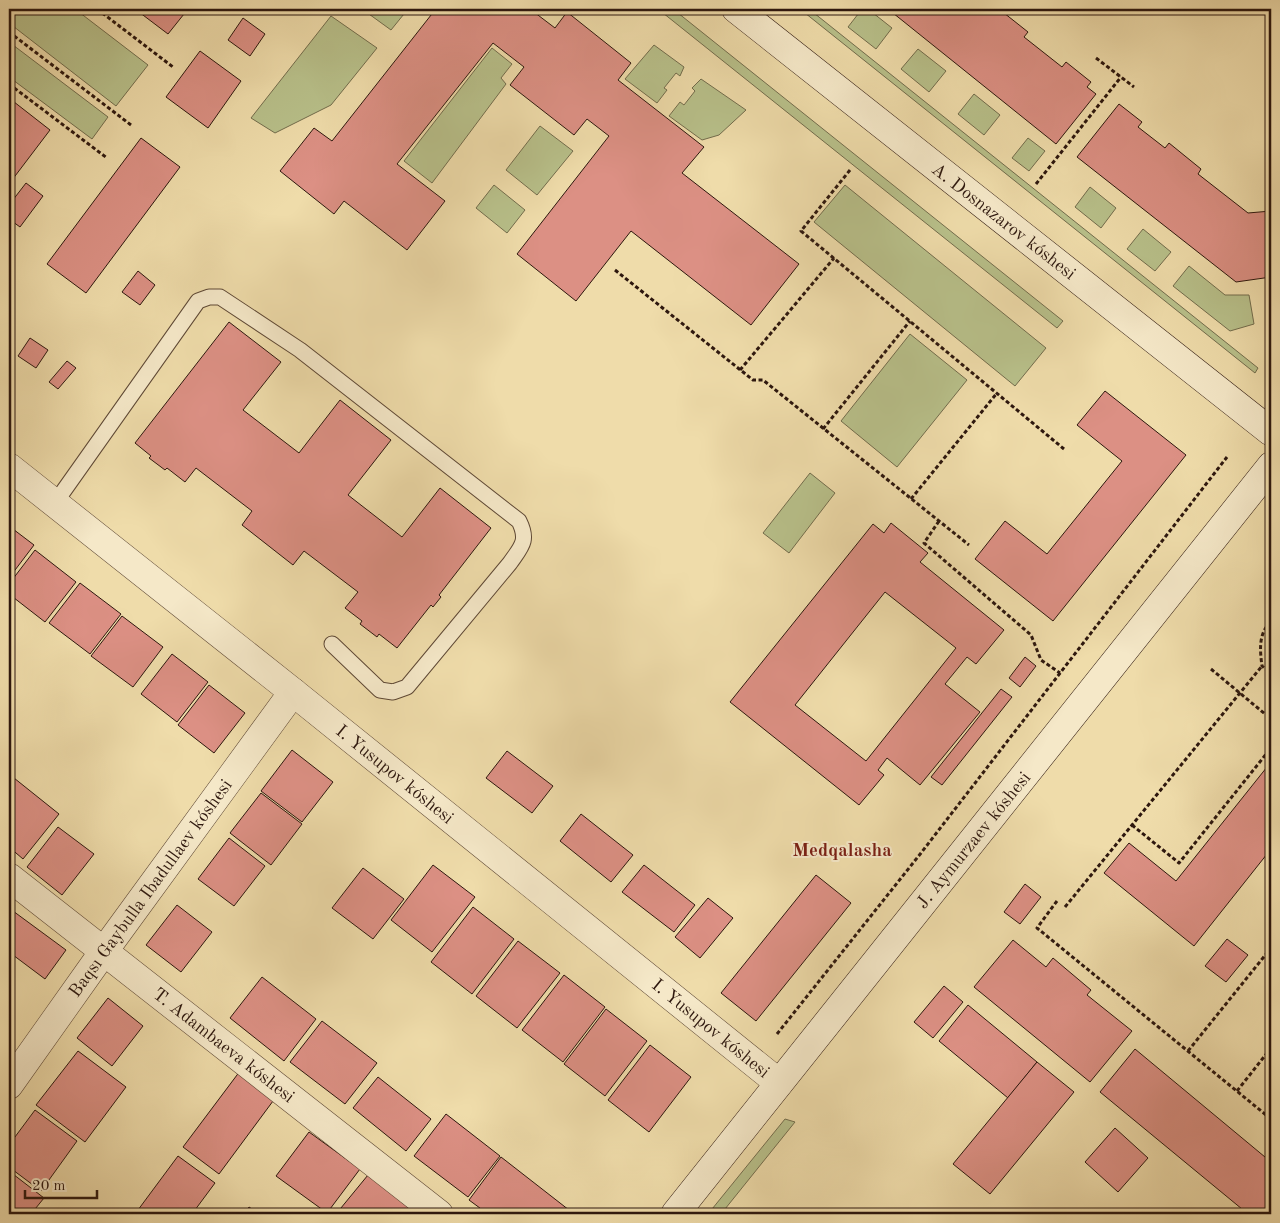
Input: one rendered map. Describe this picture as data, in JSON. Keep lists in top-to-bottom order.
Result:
{
  "streets": {
    "street": [
      "A. Dosnazarov kóshesi",
      "I. Yusupov kóshesi",
      "J. Aymurzaev kóshesi",
      "Baqsı Gaybulla Ibadullaev kóshesi",
      "T. Adambaeva kóshesi"
    ]
  },
  "crossings": [
    ["I. Yusupov kóshesi", "J. Aymurzaev kóshesi"],
    ["I. Yusupov kóshesi", "Baqsı Gaybulla Ibadullaev kóshesi"],
    ["Baqsı Gaybulla Ibadullaev kóshesi", "T. Adambaeva kóshesi"]
  ],
  "districts": ["Medqalasha"],
  "scale_bar": "20 m"
}
